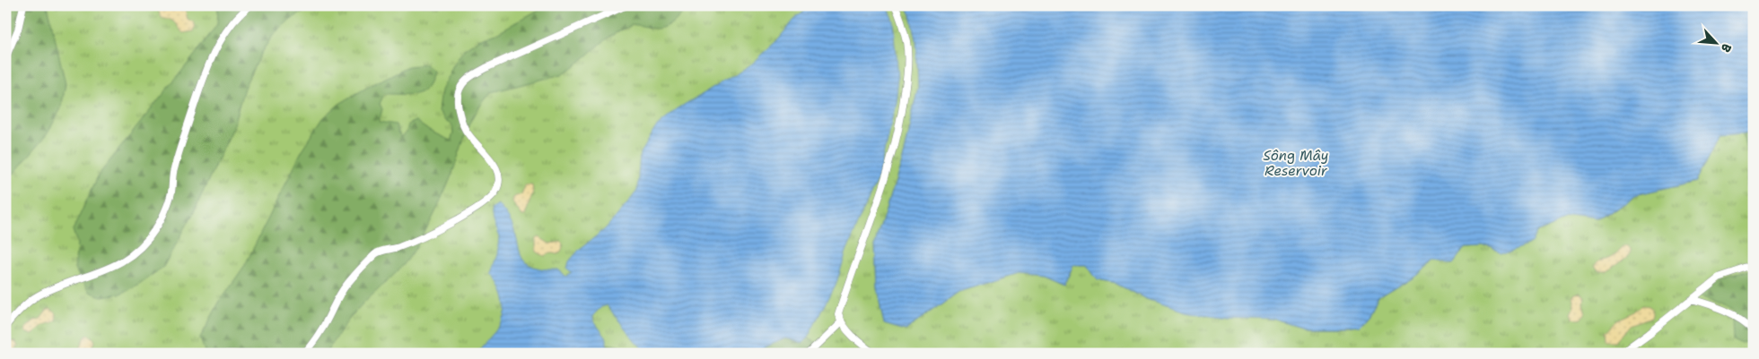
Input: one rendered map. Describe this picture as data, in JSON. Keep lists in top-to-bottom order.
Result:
{
  "water": ["Sông Mây Reservoir"],
  "north": "bottom right"
}
